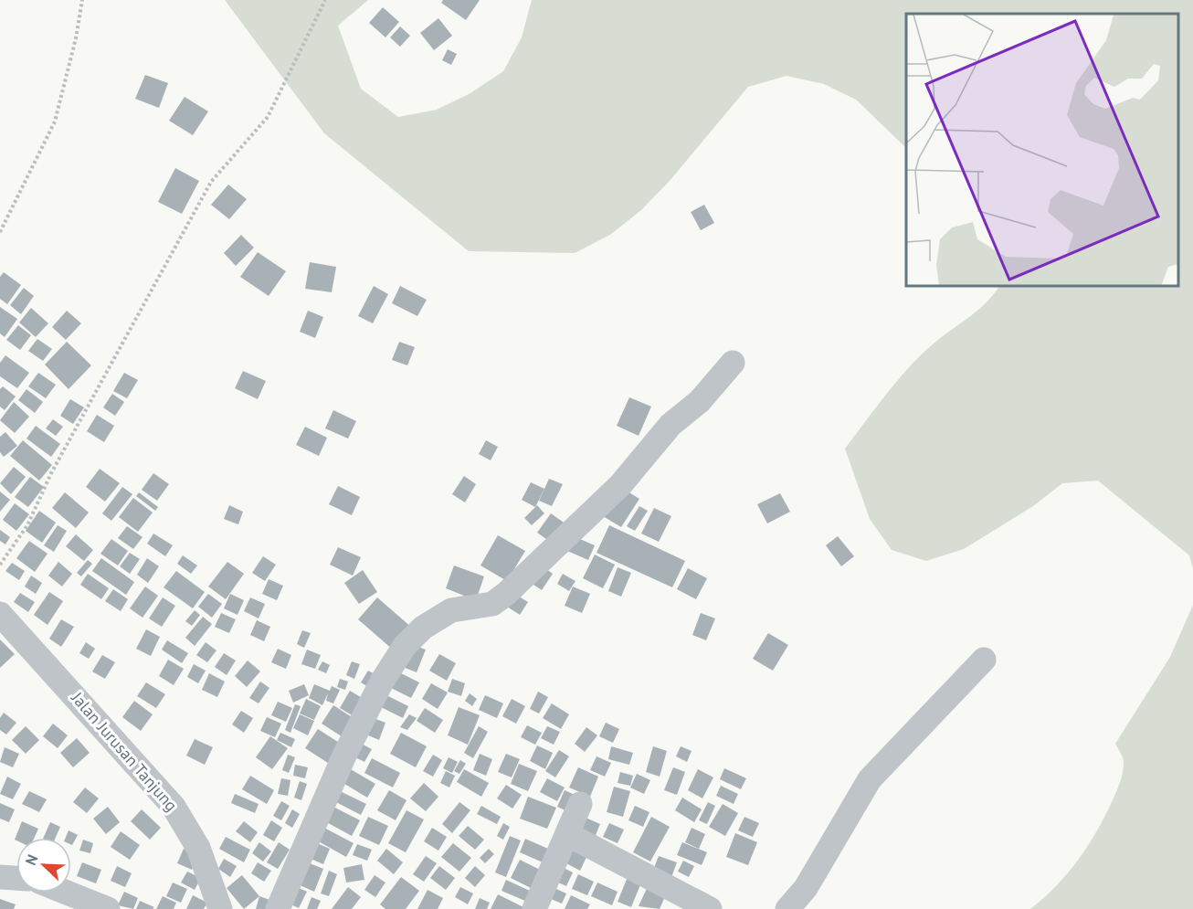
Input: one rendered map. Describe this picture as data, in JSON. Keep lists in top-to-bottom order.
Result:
{
  "streets": {
    "street": ["Jalan Jurusan Tanjung"]
  },
  "north": "top left"
}
